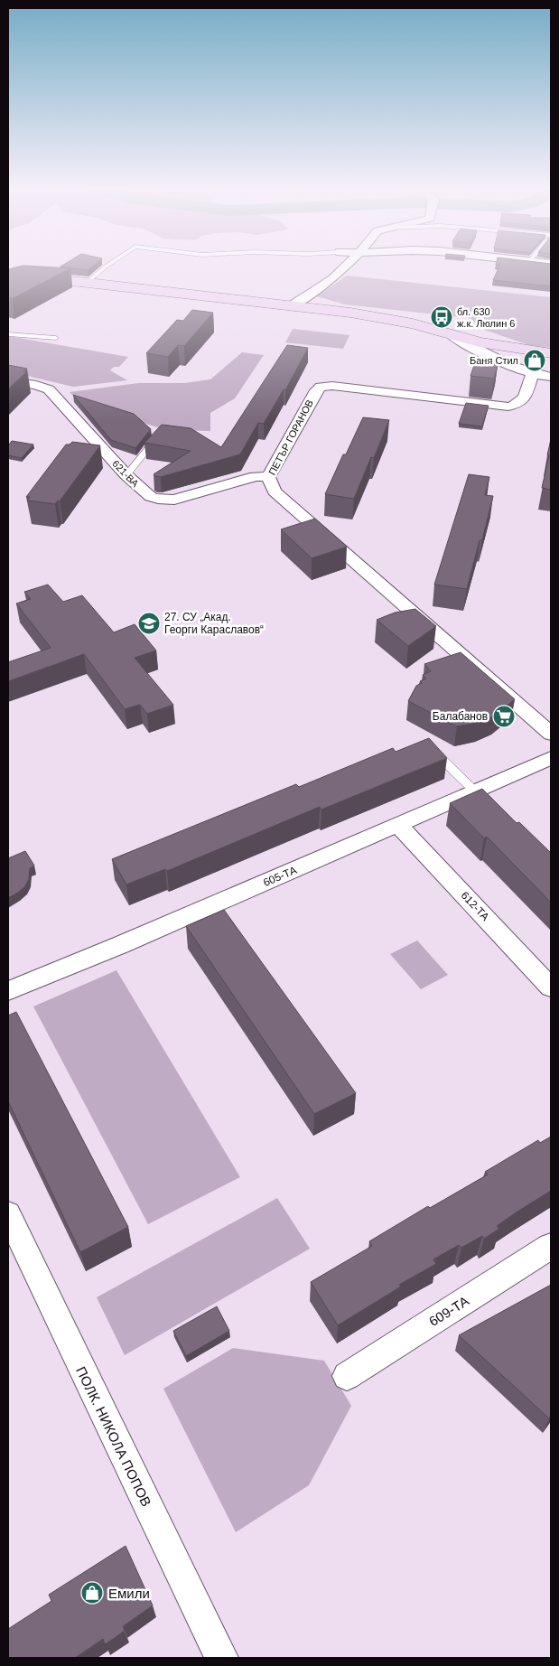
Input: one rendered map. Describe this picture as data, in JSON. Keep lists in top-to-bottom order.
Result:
{
  "streets": {
    "street": [
      "ПЕТЪР ГОРАНОВ",
      "621-ВА",
      "605-ТА",
      "612-ТА",
      "609-ТА",
      "ПОЛК. НИКОЛА ПОПОВ"
    ]
  },
  "crossings": [
    ["ПЕТЪР ГОРАНОВ", "621-ВА"],
    ["605-ТА", "612-ТА"]
  ],
  "places": {
    "bus stop": ["бл. 630 ж.к. Люлин 6"],
    "shop": ["Баня Стил", "Емили"],
    "school or university": ["27. СУ „Акад. Георги Караславов“"],
    "supermarket": ["Балабанов"]
  }
}
